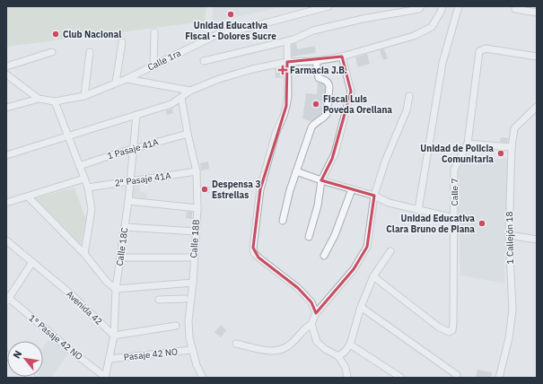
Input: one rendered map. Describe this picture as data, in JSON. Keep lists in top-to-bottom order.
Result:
{
  "streets": {
    "street": [
      "Calle 1ra",
      "1 Pasaje 41A",
      "2° Pasaje 41A",
      "Calle 7",
      "1 Callejón 18",
      "Calle 18B",
      "Calle 18C",
      "Avenida 42",
      "1° Pasaje 42 NO",
      "Pasaje 42 NO"
    ]
  },
  "crossings": [
    ["1 Pasaje 41A", "Calle 18B"],
    ["1 Pasaje 41A", "Calle 18C"],
    ["2° Pasaje 41A", "Calle 18B"],
    ["2° Pasaje 41A", "Calle 18C"],
    ["Calle 18B", "Pasaje 42 NO"],
    ["Calle 18C", "Avenida 42"],
    ["Calle 18C", "1° Pasaje 42 NO"],
    ["Calle 18C", "Pasaje 42 NO"]
  ],
  "places": {
    "other": [
      "Unidad Educativa Fiscal - Dolores Sucre",
      "Club Nacional",
      "Fiscal Luis Poveda Orellana",
      "Unidad de Policia Comunitaria",
      "Despensa 3 Estrellas",
      "Unidad Educativa Clara Bruno de Piana"
    ],
    "health": ["Farmacia J.B."]
  },
  "north": "top left"
}
